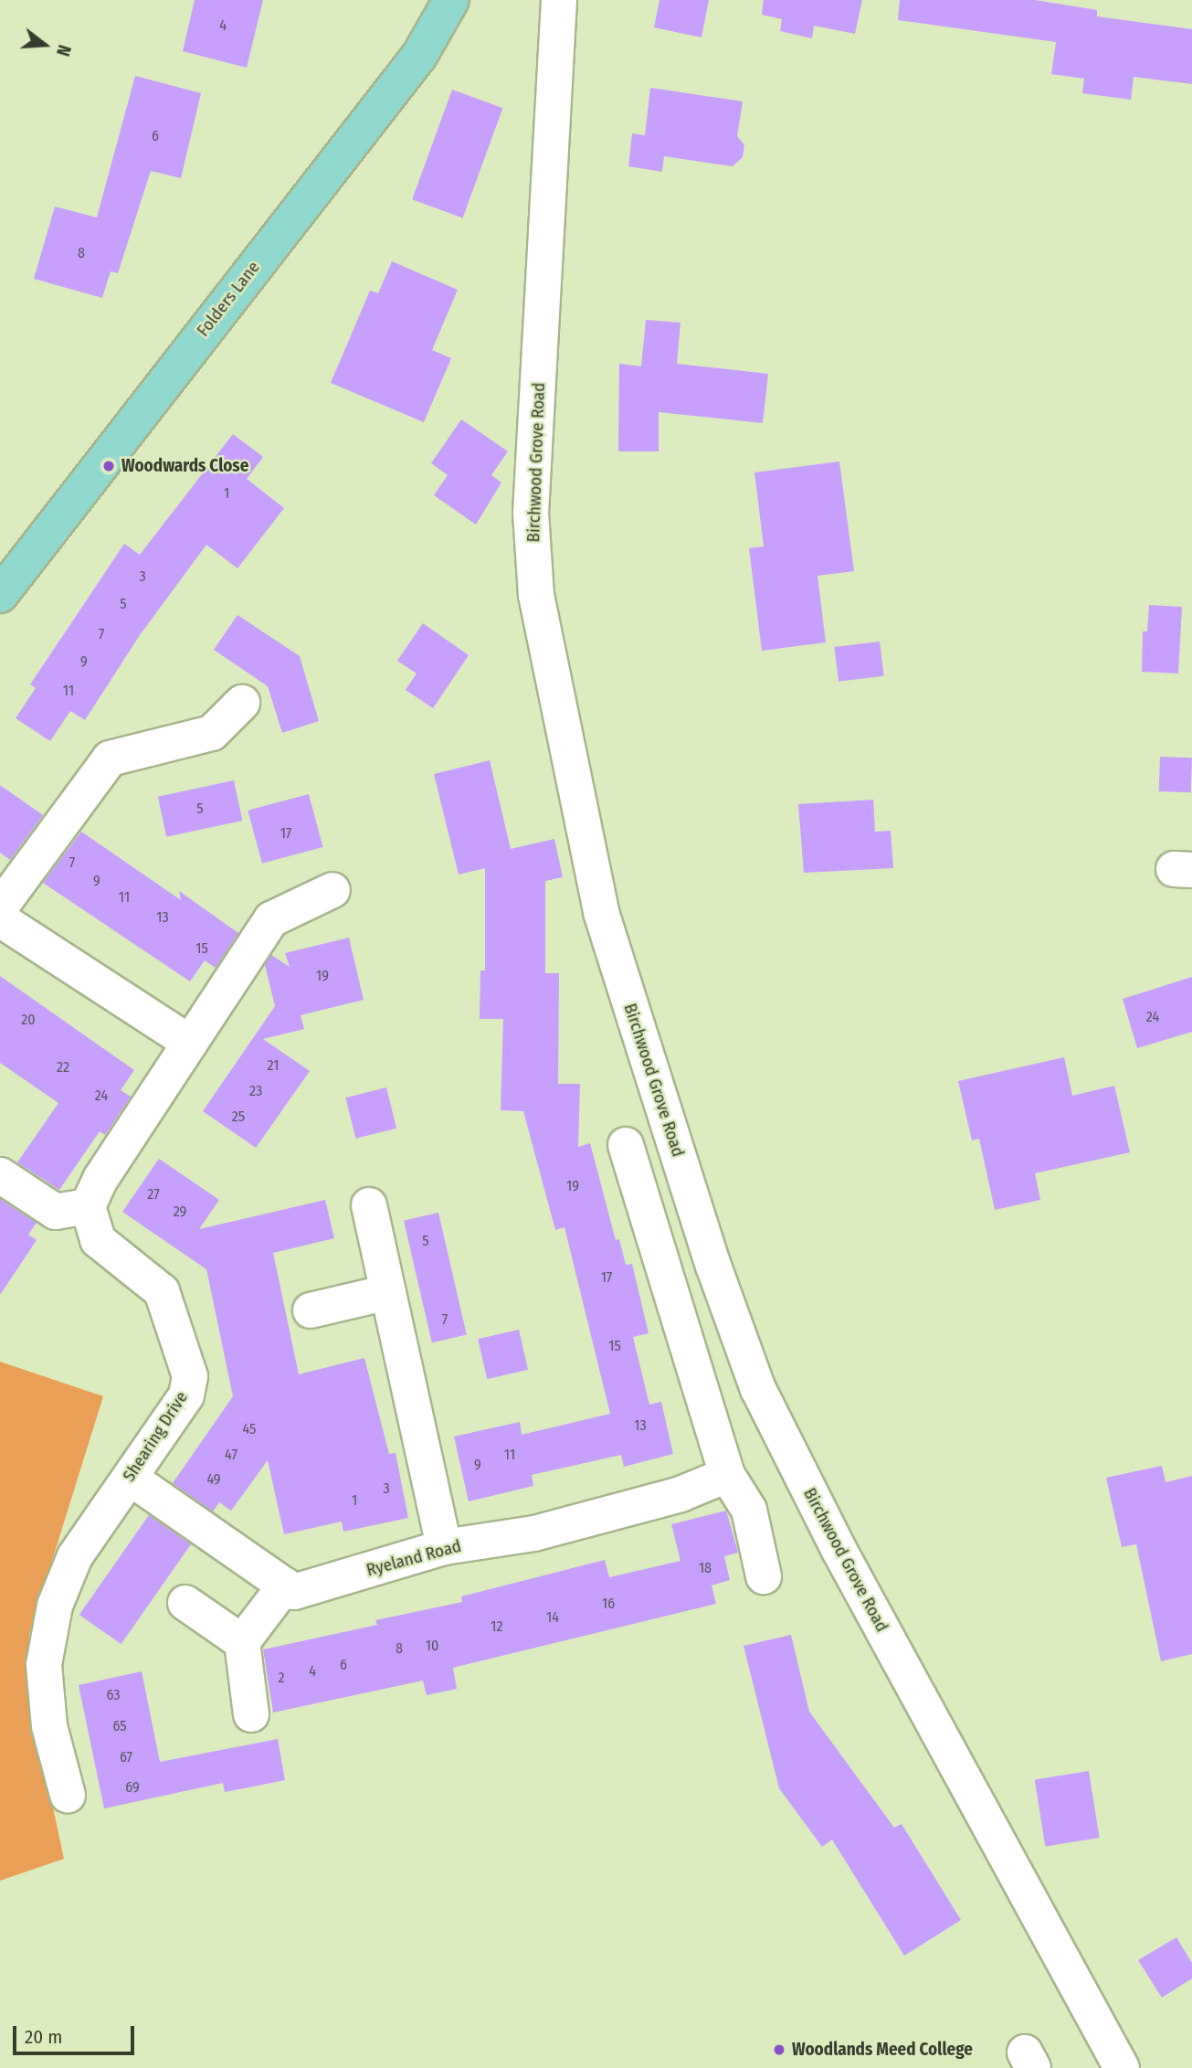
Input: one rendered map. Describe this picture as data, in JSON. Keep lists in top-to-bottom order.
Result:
{
  "streets": {
    "main road": ["Folders Lane"],
    "street": ["Birchwood Grove Road", "Shearing Drive", "Ryeland Road"]
  },
  "places": ["Woodwards Close", "Woodlands Meed College"],
  "house_numbers": [
    "4",
    "6",
    "8",
    "1",
    "3",
    "5",
    "7",
    "9",
    "11",
    "5",
    "17",
    "7",
    "9",
    "11",
    "13",
    "15",
    "19",
    "24",
    "20",
    "21",
    "22",
    "23",
    "24",
    "25",
    "19",
    "27",
    "29",
    "5",
    "17",
    "7",
    "15",
    "13",
    "45",
    "47",
    "11",
    "9",
    "49",
    "3",
    "1",
    "18",
    "16",
    "14",
    "12",
    "10",
    "8",
    "6",
    "4",
    "2",
    "63",
    "65",
    "67",
    "69"
  ],
  "scale_bar": "20 m",
  "north": "right"
}
